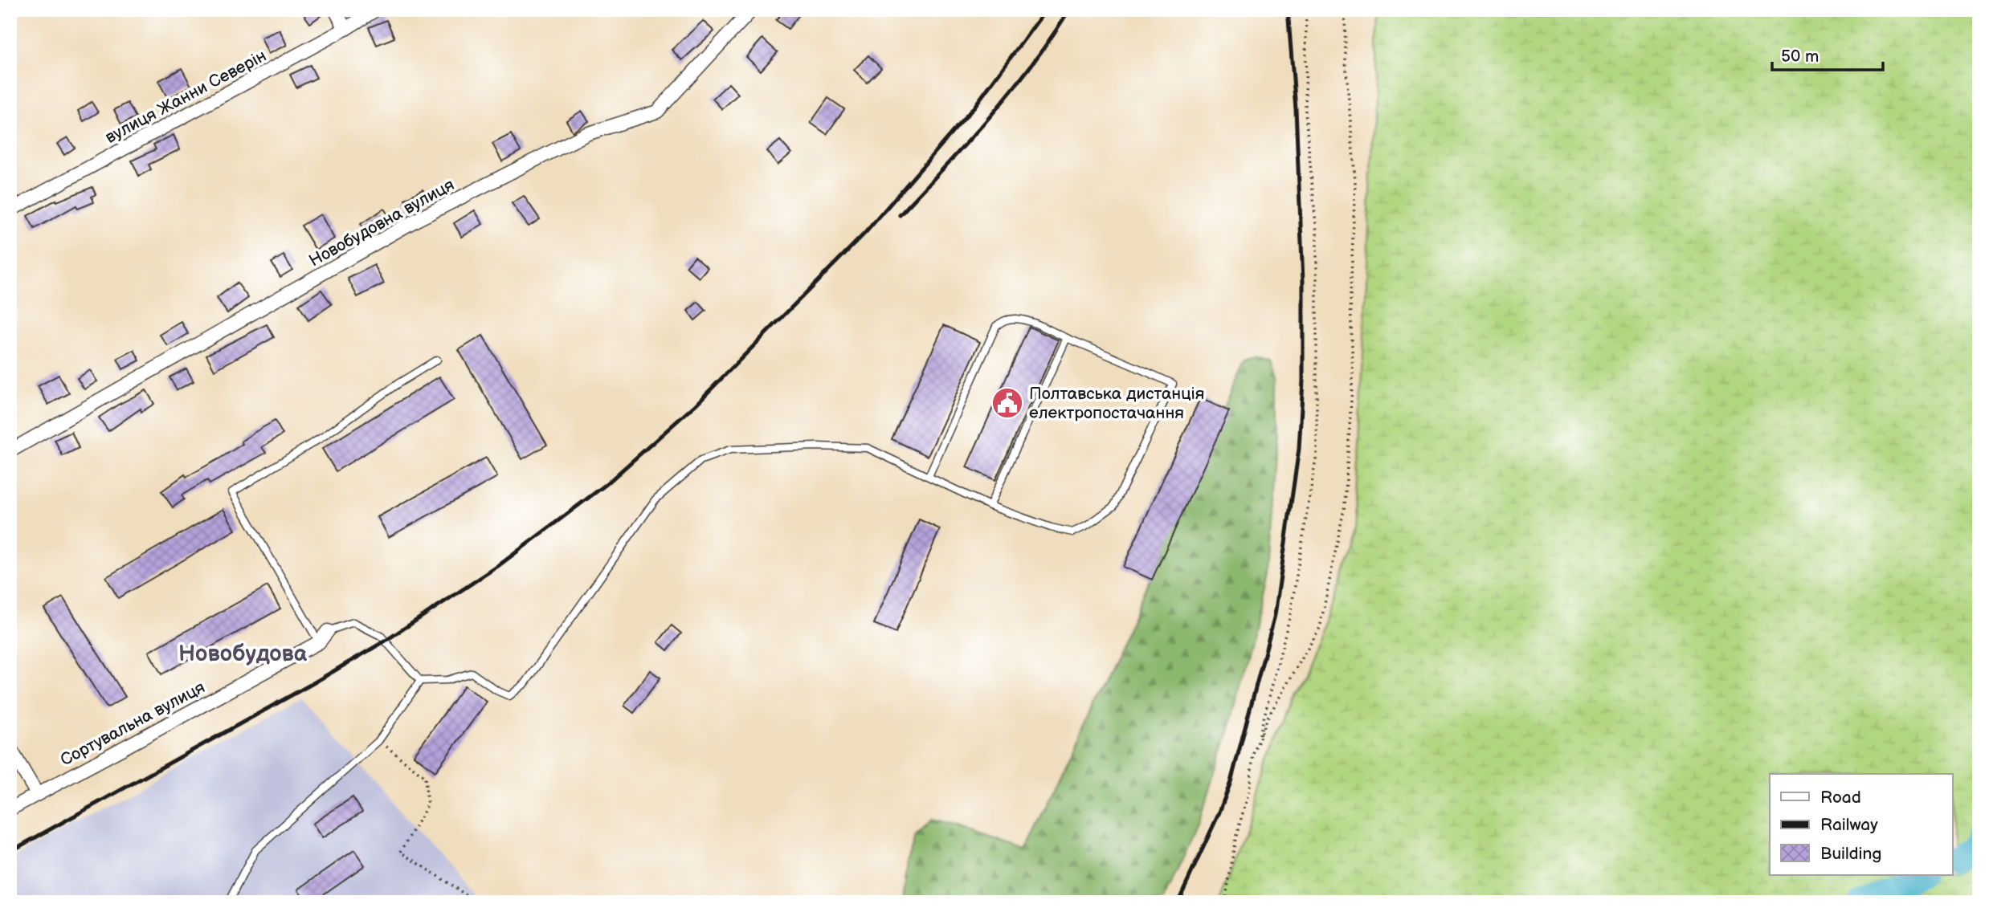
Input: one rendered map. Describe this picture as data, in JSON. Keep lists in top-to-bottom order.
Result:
{
  "streets": {
    "street": ["вулиця Жанни Северін", "Новобудовна вулиця", "Сортувальна вулиця"]
  },
  "districts": ["Новобудова"],
  "places": {
    "public building": ["Полтавська дистанція електропостачання"]
  },
  "legend": ["Road", "Railway", "Building"],
  "scale_bar": "50 m"
}
